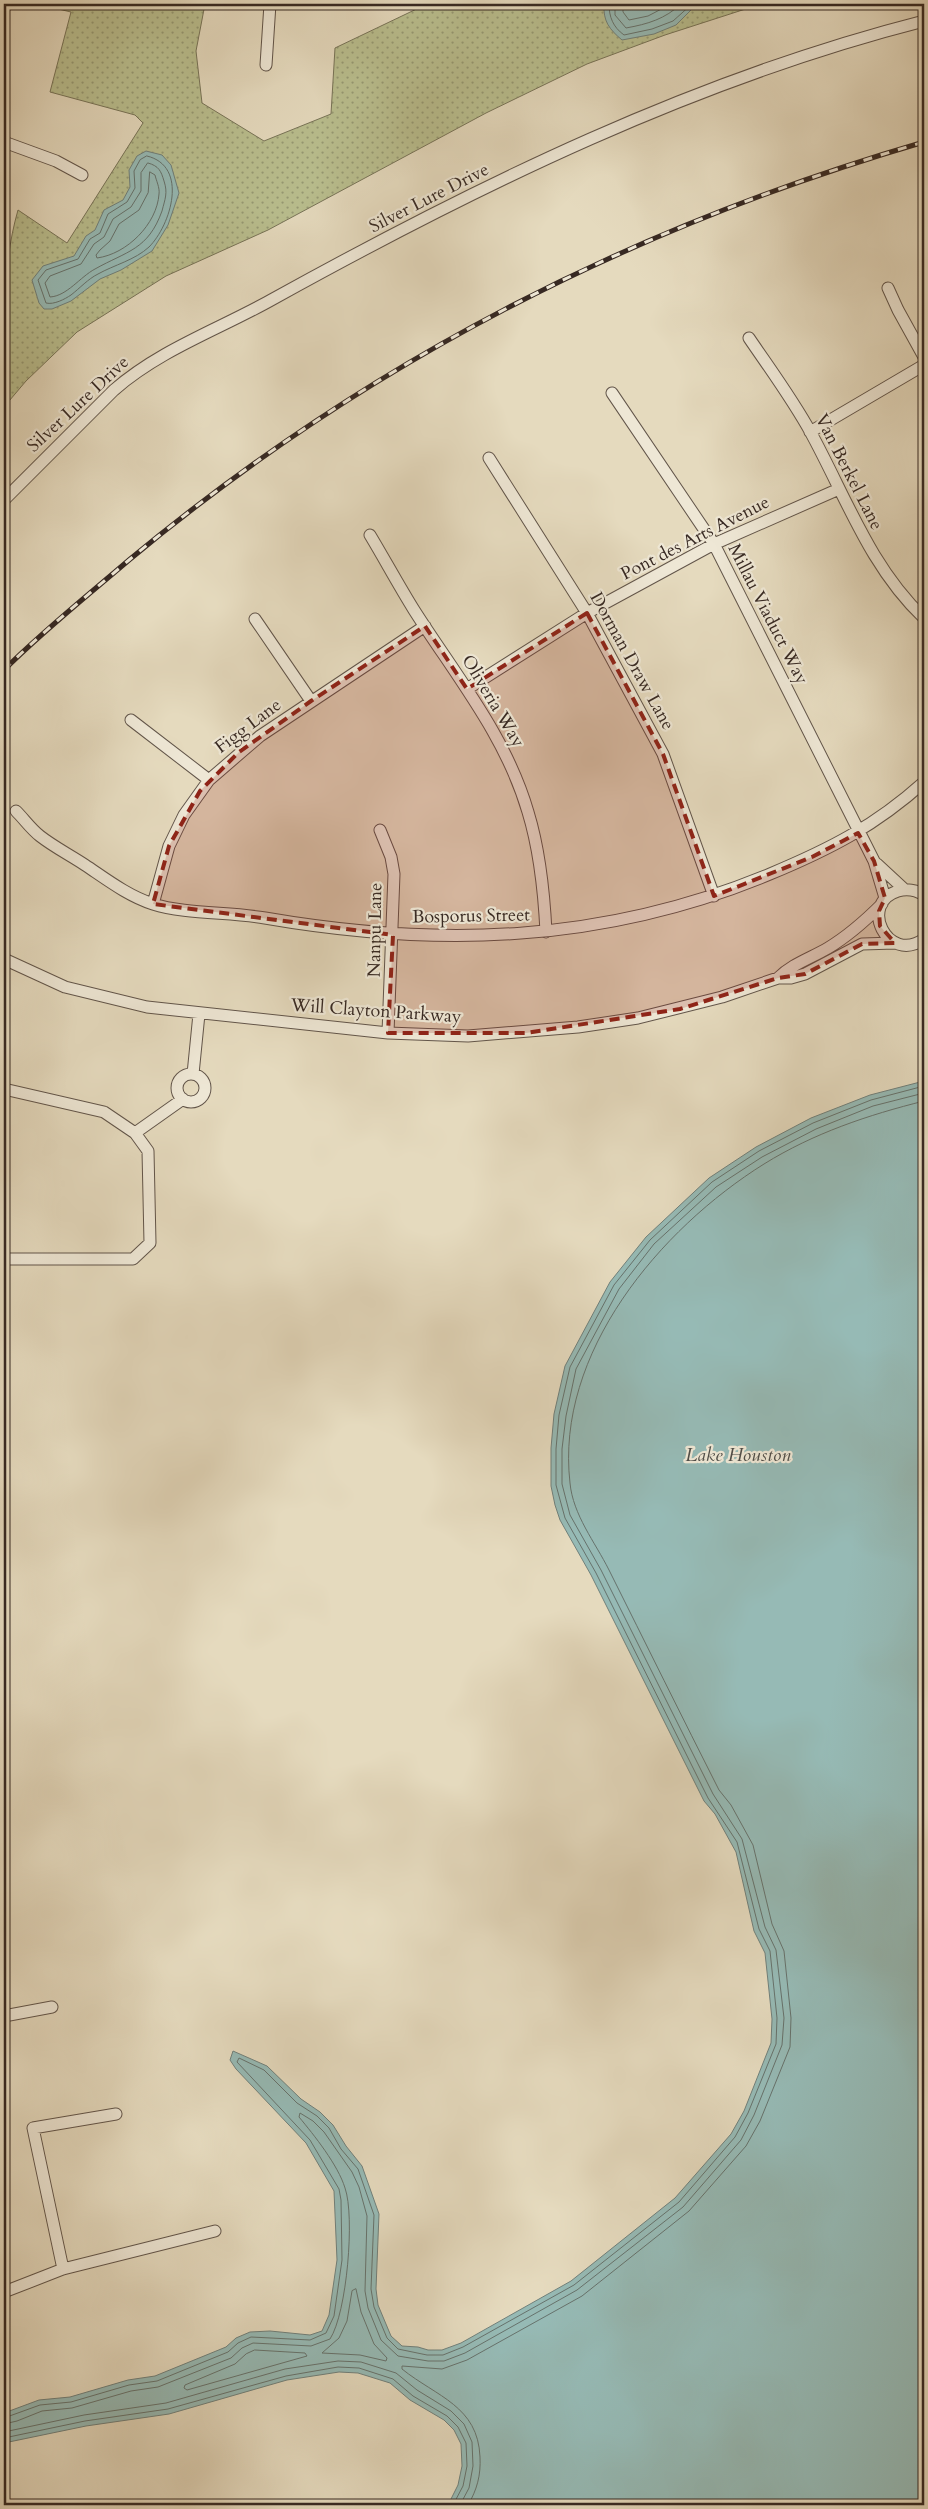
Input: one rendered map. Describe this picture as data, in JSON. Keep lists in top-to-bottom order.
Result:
{
  "streets": {
    "street": [
      "Silver Lure Drive",
      "Van Berkel Lane",
      "Pont des Arts Avenue",
      "Millau Viaduct Way",
      "Dorman Draw Lane",
      "Oliveria Way",
      "Figg Lane",
      "Bosporus Street",
      "Nanpu Lane",
      "Will Clayton Parkway"
    ]
  },
  "crossings": [
    ["Van Berkel Lane", "Pont des Arts Avenue"],
    ["Pont des Arts Avenue", "Millau Viaduct Way"],
    ["Pont des Arts Avenue", "Dorman Draw Lane"],
    ["Pont des Arts Avenue", "Oliveria Way"],
    ["Millau Viaduct Way", "Bosporus Street"],
    ["Millau Viaduct Way", "Will Clayton Parkway"],
    ["Dorman Draw Lane", "Bosporus Street"],
    ["Oliveria Way", "Figg Lane"],
    ["Oliveria Way", "Bosporus Street"],
    ["Figg Lane", "Bosporus Street"],
    ["Bosporus Street", "Nanpu Lane"],
    ["Nanpu Lane", "Will Clayton Parkway"]
  ],
  "water": ["Lake Houston"]
}
